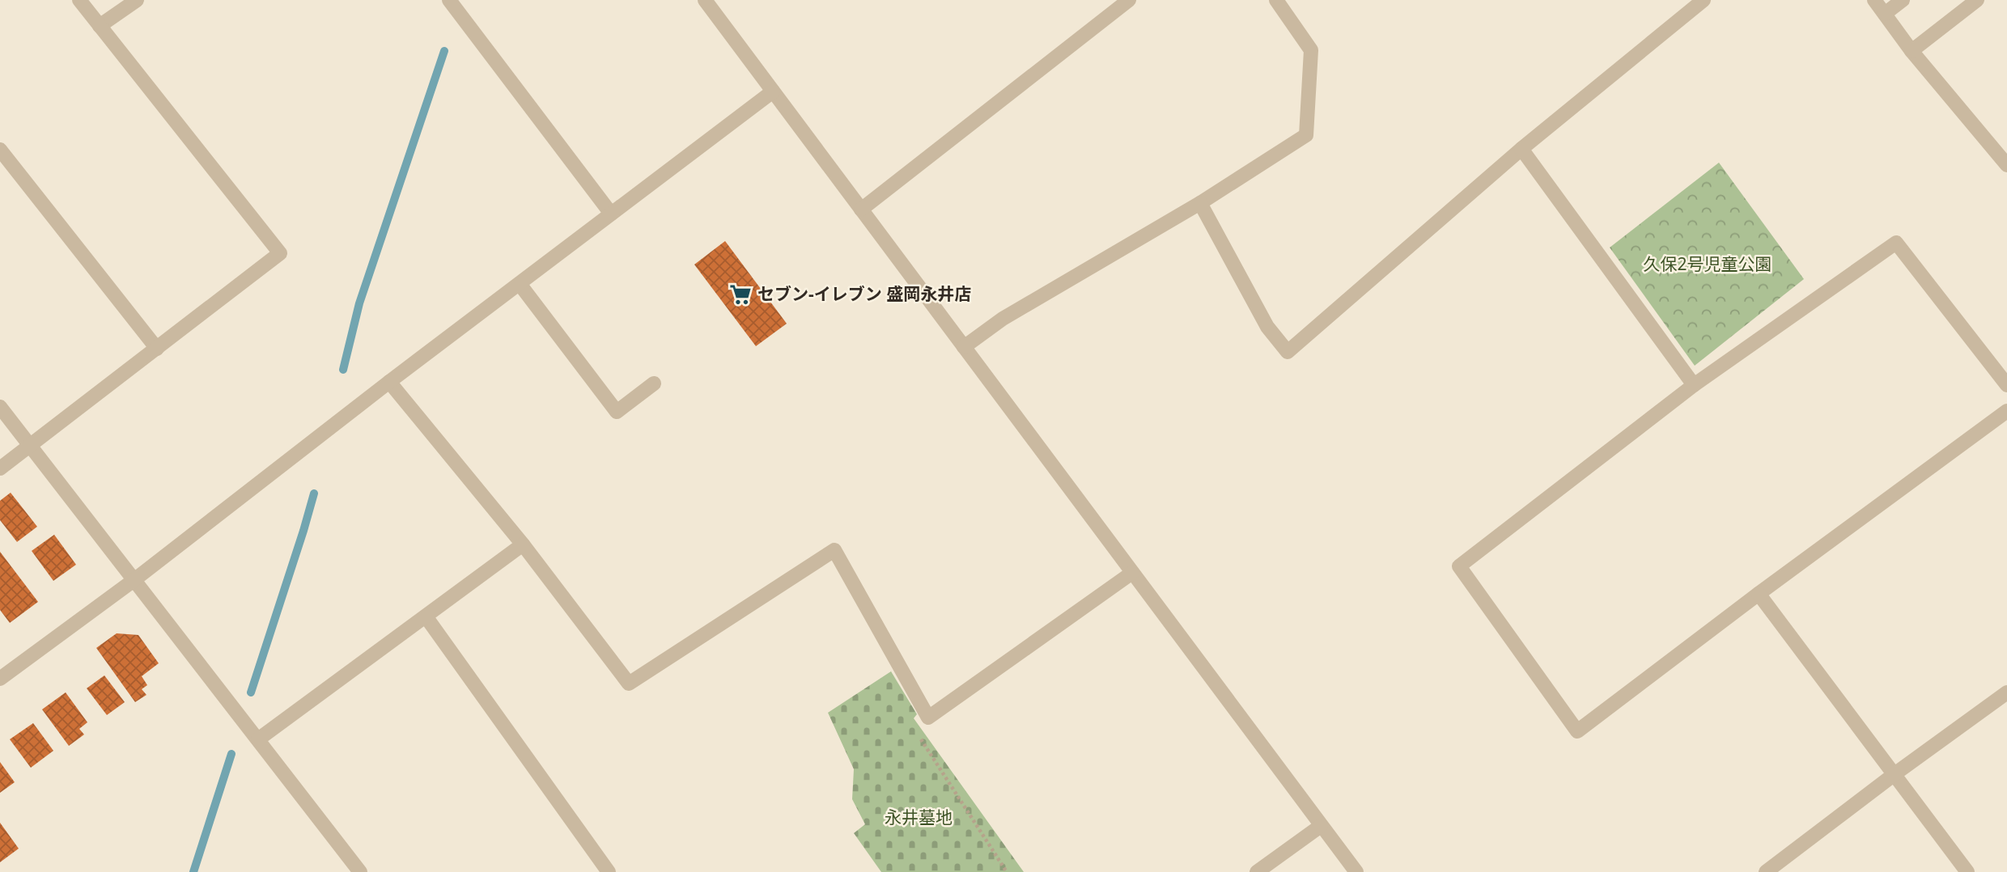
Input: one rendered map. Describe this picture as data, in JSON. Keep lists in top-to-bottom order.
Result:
{
  "parks": ["久保2号児童公園", "永井墓地"],
  "places": {
    "supermarket": ["セブン-イレブン 盛岡永井店"]
  }
}
